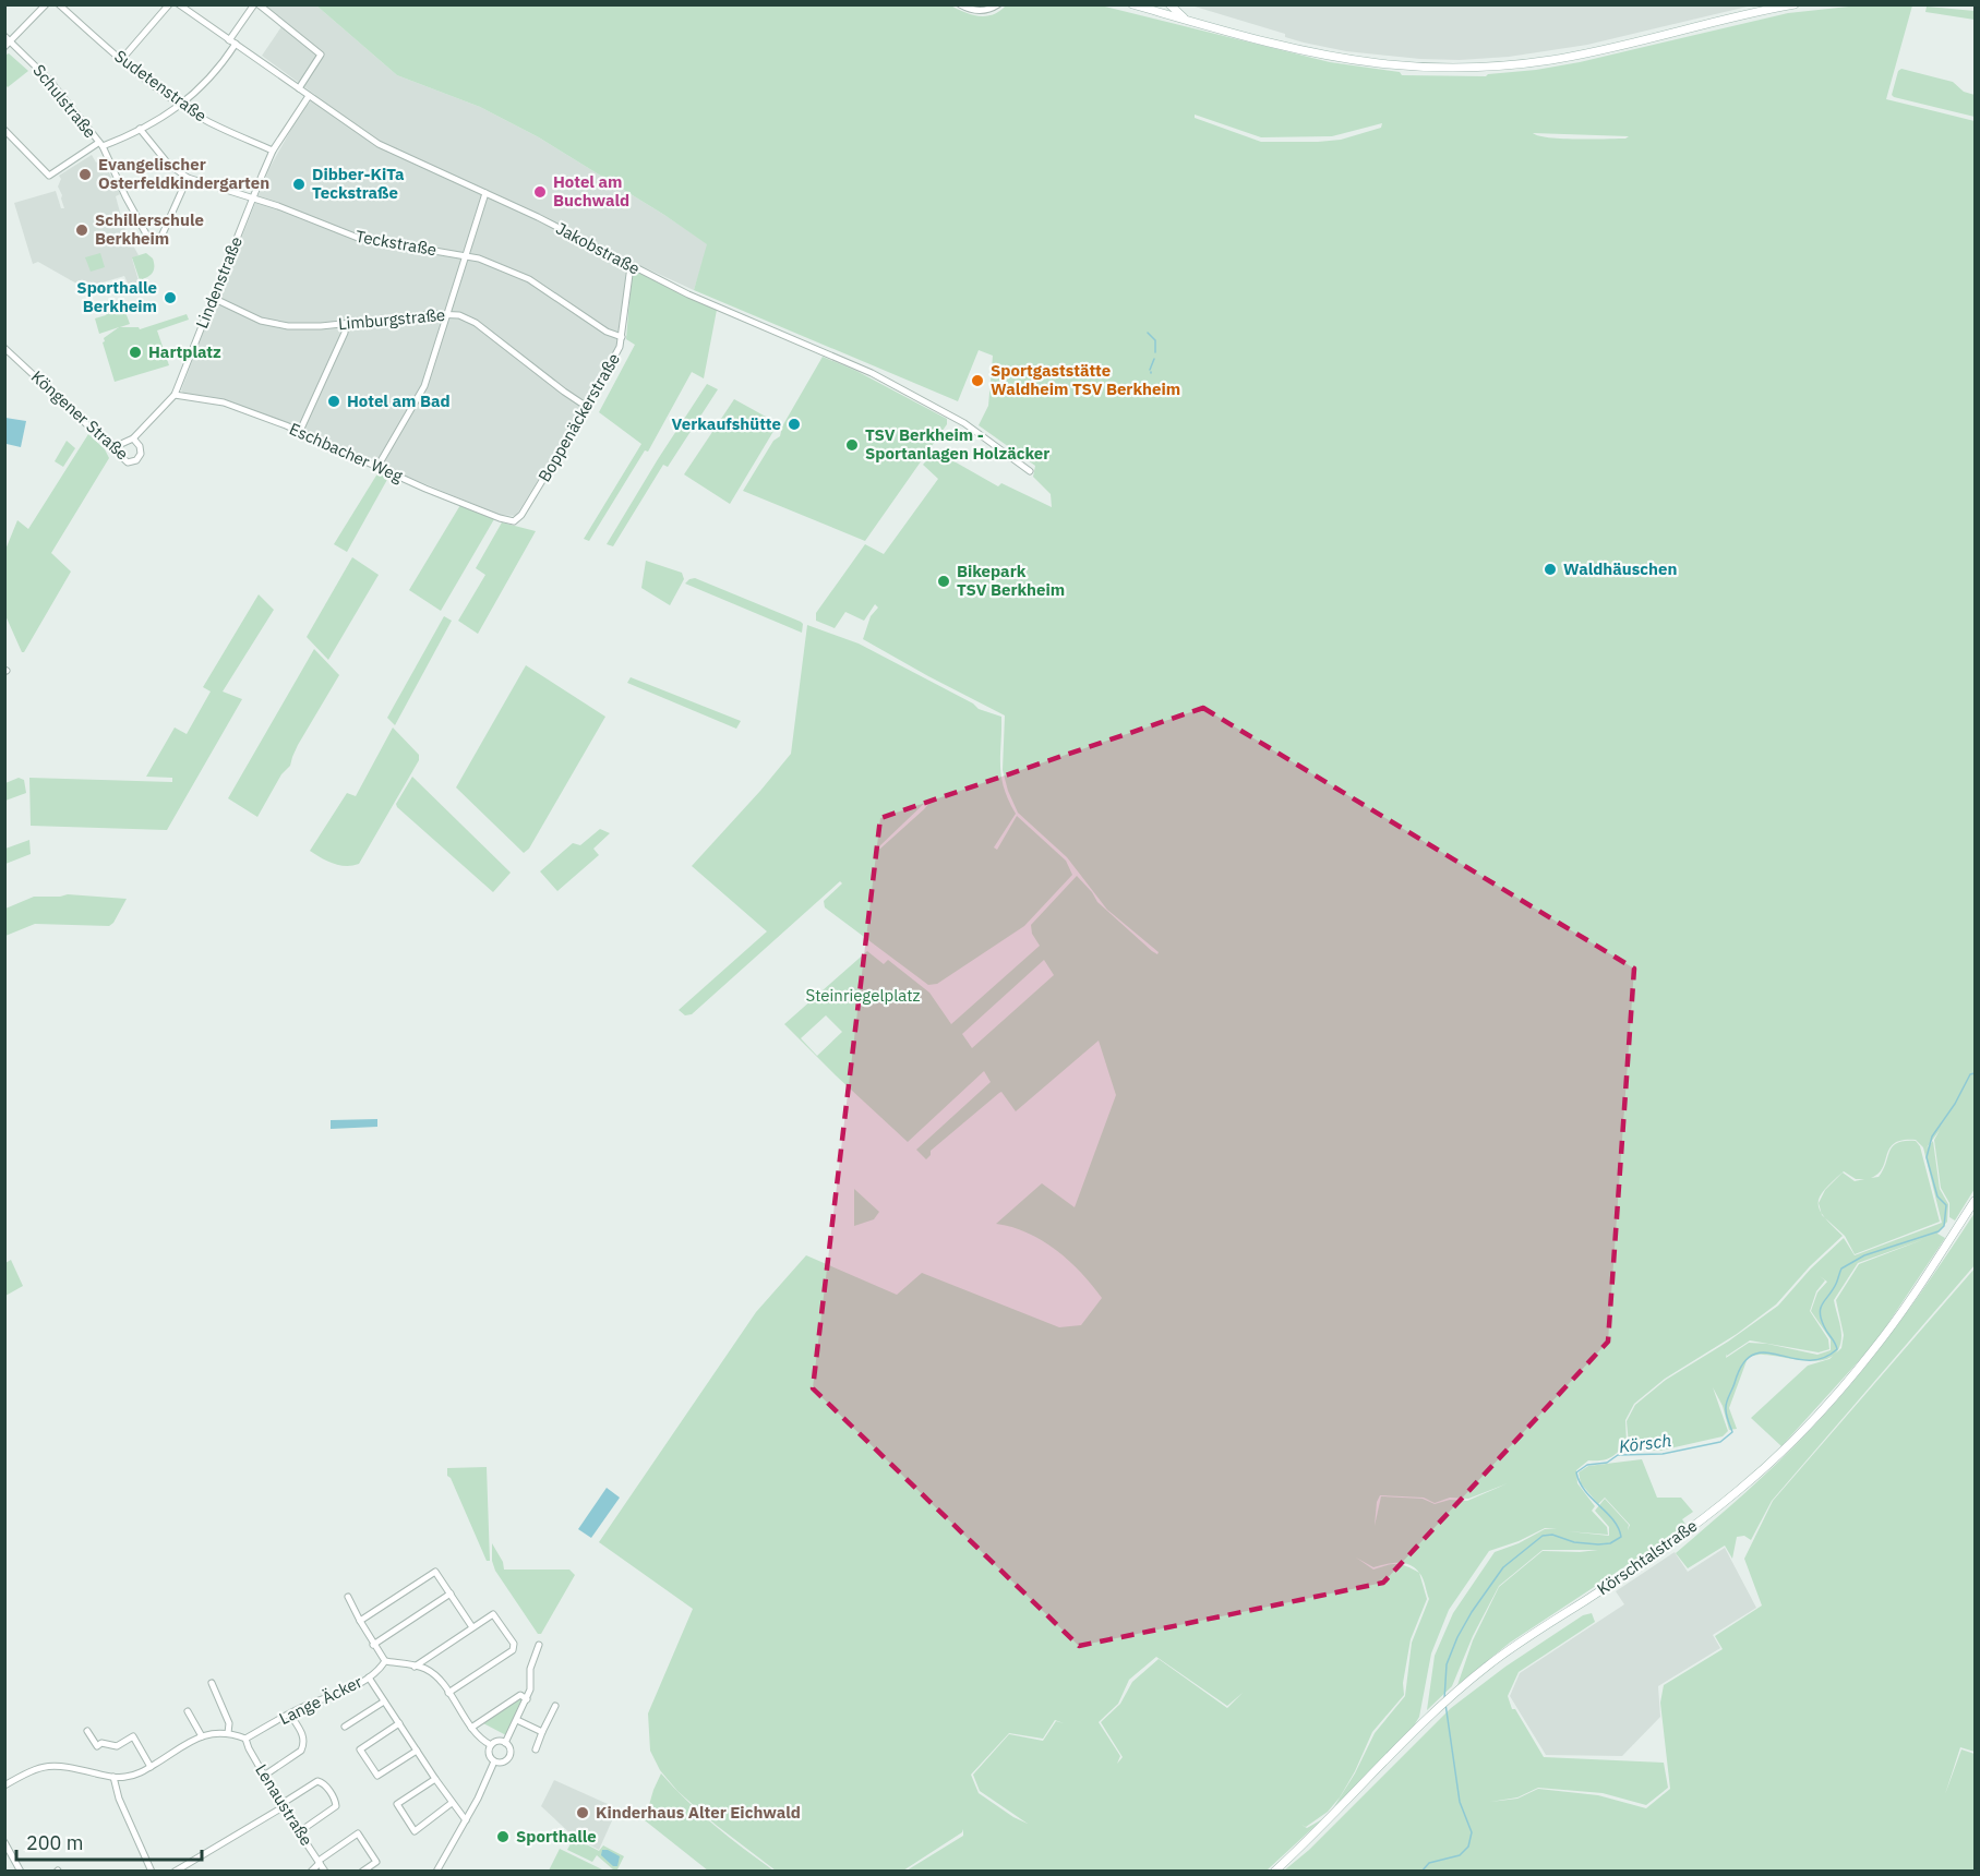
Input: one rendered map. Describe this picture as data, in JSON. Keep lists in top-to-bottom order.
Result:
{
  "streets": {
    "main road": ["Körschtalstraße"],
    "street": [
      "Sudetenstraße",
      "Schulstraße",
      "Teckstraße",
      "Jakobstraße",
      "Lindenstraße",
      "Limburgstraße",
      "Köngener Straße",
      "Boppenäckerstraße",
      "Eschbacher Weg",
      "Lange Äcker",
      "Lenaustraße"
    ]
  },
  "crossings": [
    ["Sudetenstraße", "Lindenstraße"],
    ["Schulstraße", "Teckstraße"],
    ["Teckstraße", "Lindenstraße"],
    ["Teckstraße", "Boppenäckerstraße"],
    ["Jakobstraße", "Lindenstraße"],
    ["Jakobstraße", "Boppenäckerstraße"],
    ["Lindenstraße", "Limburgstraße"],
    ["Lindenstraße", "Köngener Straße"],
    ["Lindenstraße", "Eschbacher Weg"],
    ["Limburgstraße", "Boppenäckerstraße"],
    ["Boppenäckerstraße", "Eschbacher Weg"],
    ["Lange Äcker", "Lenaustraße"]
  ],
  "water": ["Körsch"],
  "parks": ["Steinriegelplatz"],
  "places": [
    "Evangelischer Osterfeldkindergarten",
    "Dibber-KiTa Teckstraße",
    "Hotel am Buchwald",
    "Schillerschule Berkheim",
    "Sporthalle Berkheim",
    "Hartplatz",
    "Sportgaststätte Waldheim TSV Berkheim",
    "Hotel am Bad",
    "Verkaufshütte",
    "TSV Berkheim - Sportanlagen Holzäcker",
    "Waldhäuschen",
    "Bikepark TSV Berkheim",
    "Kinderhaus Alter Eichwald",
    "Sporthalle"
  ],
  "scale_bar": "200 m"
}
